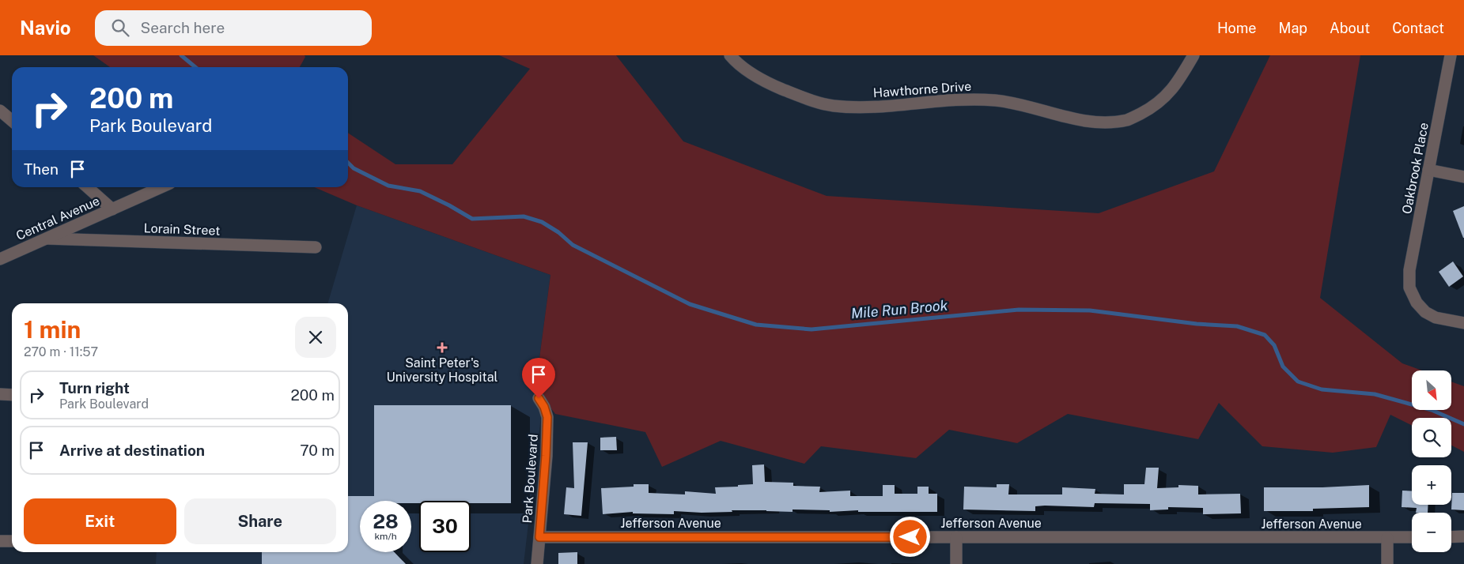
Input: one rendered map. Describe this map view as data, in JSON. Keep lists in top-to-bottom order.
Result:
{
  "streets": {
    "street": [
      "Hawthorne Drive",
      "Oakbrook Place",
      "Central Avenue",
      "Lorain Street",
      "Park Boulevard",
      "Jefferson Avenue"
    ]
  },
  "crossings": [
    ["Central Avenue", "Lorain Street"],
    ["Park Boulevard", "Jefferson Avenue"]
  ],
  "water": ["Mile Run Brook"],
  "places": {
    "health": ["Saint Peter's University Hospital"]
  },
  "north": "bottom right",
  "page": {
    "header": "Navio",
    "search": "Search here",
    "nav": [
      "Home",
      "Map",
      "About",
      "Contact"
    ],
    "turn": ["200 m", "Park Boulevard"],
    "then": "Then",
    "heading": ["1 min", "270 m · 11:57"],
    "map_buttons": ["+", "−"],
    "list": [
      {
        "name": "Turn right",
        "note": "Park Boulevard",
        "value": "200 m"
      },
      {
        "name": "Arrive at destination",
        "value": "70 m"
      }
    ],
    "buttons": ["Exit", "Share"],
    "speed": "28 km/h",
    "limit": "30"
  }
}
